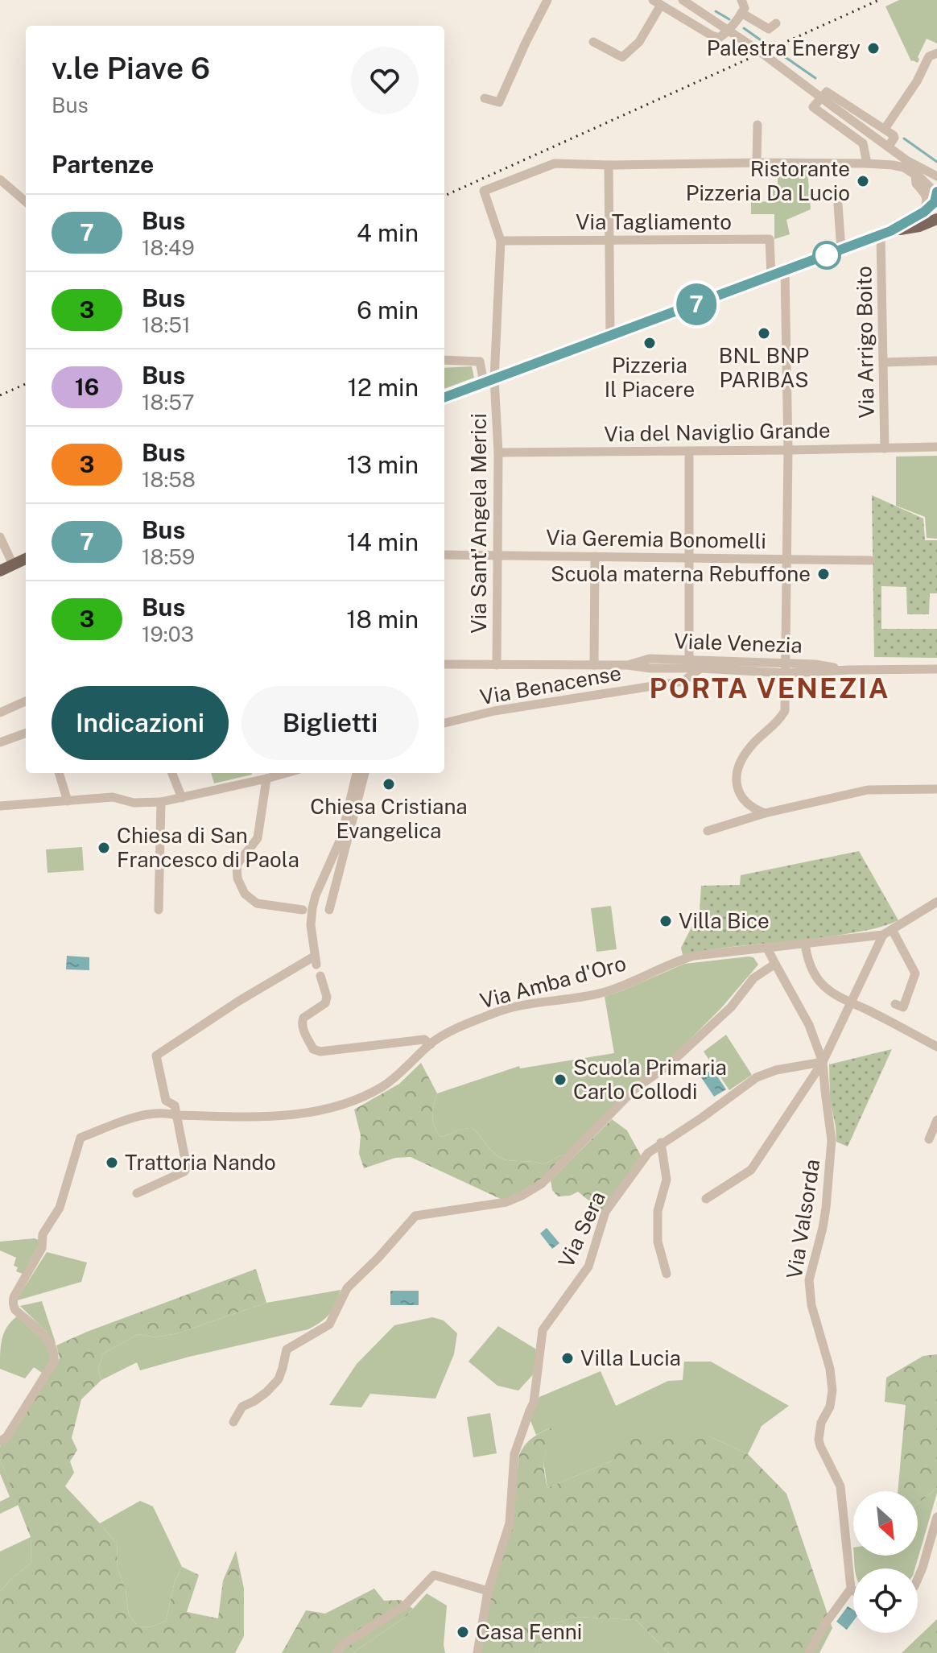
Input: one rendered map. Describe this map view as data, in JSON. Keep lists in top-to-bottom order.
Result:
{
  "streets": {
    "street": [
      "Via Tagliamento",
      "Via Arrigo Boito",
      "Via del Naviglio Grande",
      "Via Sant'Angela Merici",
      "Via Geremia Bonomelli",
      "Viale Venezia",
      "Via Benacense",
      "Via Amba d'Oro",
      "Via Valsorda",
      "Via Sera"
    ]
  },
  "crossings": [
    ["Via Tagliamento", "Via Sant'Angela Merici"],
    ["Via Arrigo Boito", "Via del Naviglio Grande"],
    ["Via del Naviglio Grande", "Via Sant'Angela Merici"],
    ["Via Sant'Angela Merici", "Via Geremia Bonomelli"],
    ["Via Sant'Angela Merici", "Viale Venezia"],
    ["Viale Venezia", "Via Benacense"],
    ["Via Amba d'Oro", "Via Valsorda"],
    ["Via Valsorda", "Via Sera"]
  ],
  "districts": ["PORTA VENEZIA"],
  "places": [
    "Palestra Energy",
    "Ristorante Pizzeria Da Lucio",
    "BNL BNP PARIBAS",
    "Pizzeria Il Piacere",
    "Scuola materna Rebuffone",
    "Chiesa Cristiana Evangelica",
    "Chiesa di San Francesco di Paola",
    "Villa Bice",
    "Scuola Primaria Carlo Collodi",
    "Trattoria Nando",
    "Villa Lucia",
    "Casa Fenni"
  ],
  "lines": ["bus line 7"],
  "north": "bottom right",
  "page": {
    "on_map": "7",
    "heading": [
      ["v.le Piave 6", "Bus"],
      "Partenze"
    ],
    "list": [
      {
        "mark": "7",
        "name": "Bus",
        "note": "18:49",
        "value": "4 min"
      },
      {
        "mark": "3",
        "name": "Bus",
        "note": "18:51",
        "value": "6 min"
      },
      {
        "mark": "16",
        "name": "Bus",
        "note": "18:57",
        "value": "12 min"
      },
      {
        "mark": "3",
        "name": "Bus",
        "note": "18:58",
        "value": "13 min"
      },
      {
        "mark": "7",
        "name": "Bus",
        "note": "18:59",
        "value": "14 min"
      },
      {
        "mark": "3",
        "name": "Bus",
        "note": "19:03",
        "value": "18 min"
      }
    ],
    "buttons": ["Indicazioni", "Biglietti"]
  }
}
